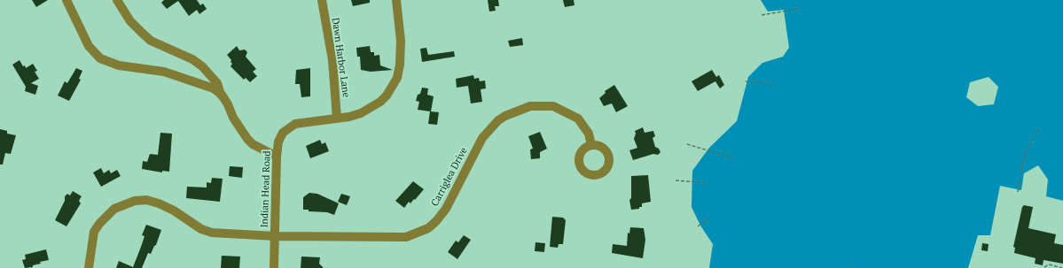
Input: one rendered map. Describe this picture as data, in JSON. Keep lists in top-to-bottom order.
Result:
{
  "streets": {
    "street": ["Dawn Harbor Lane", "Carriglea Drive", "Indian Head Road"]
  },
  "crossings": [
    ["Dawn Harbor Lane", "Indian Head Road"],
    ["Carriglea Drive", "Indian Head Road"]
  ]
}
